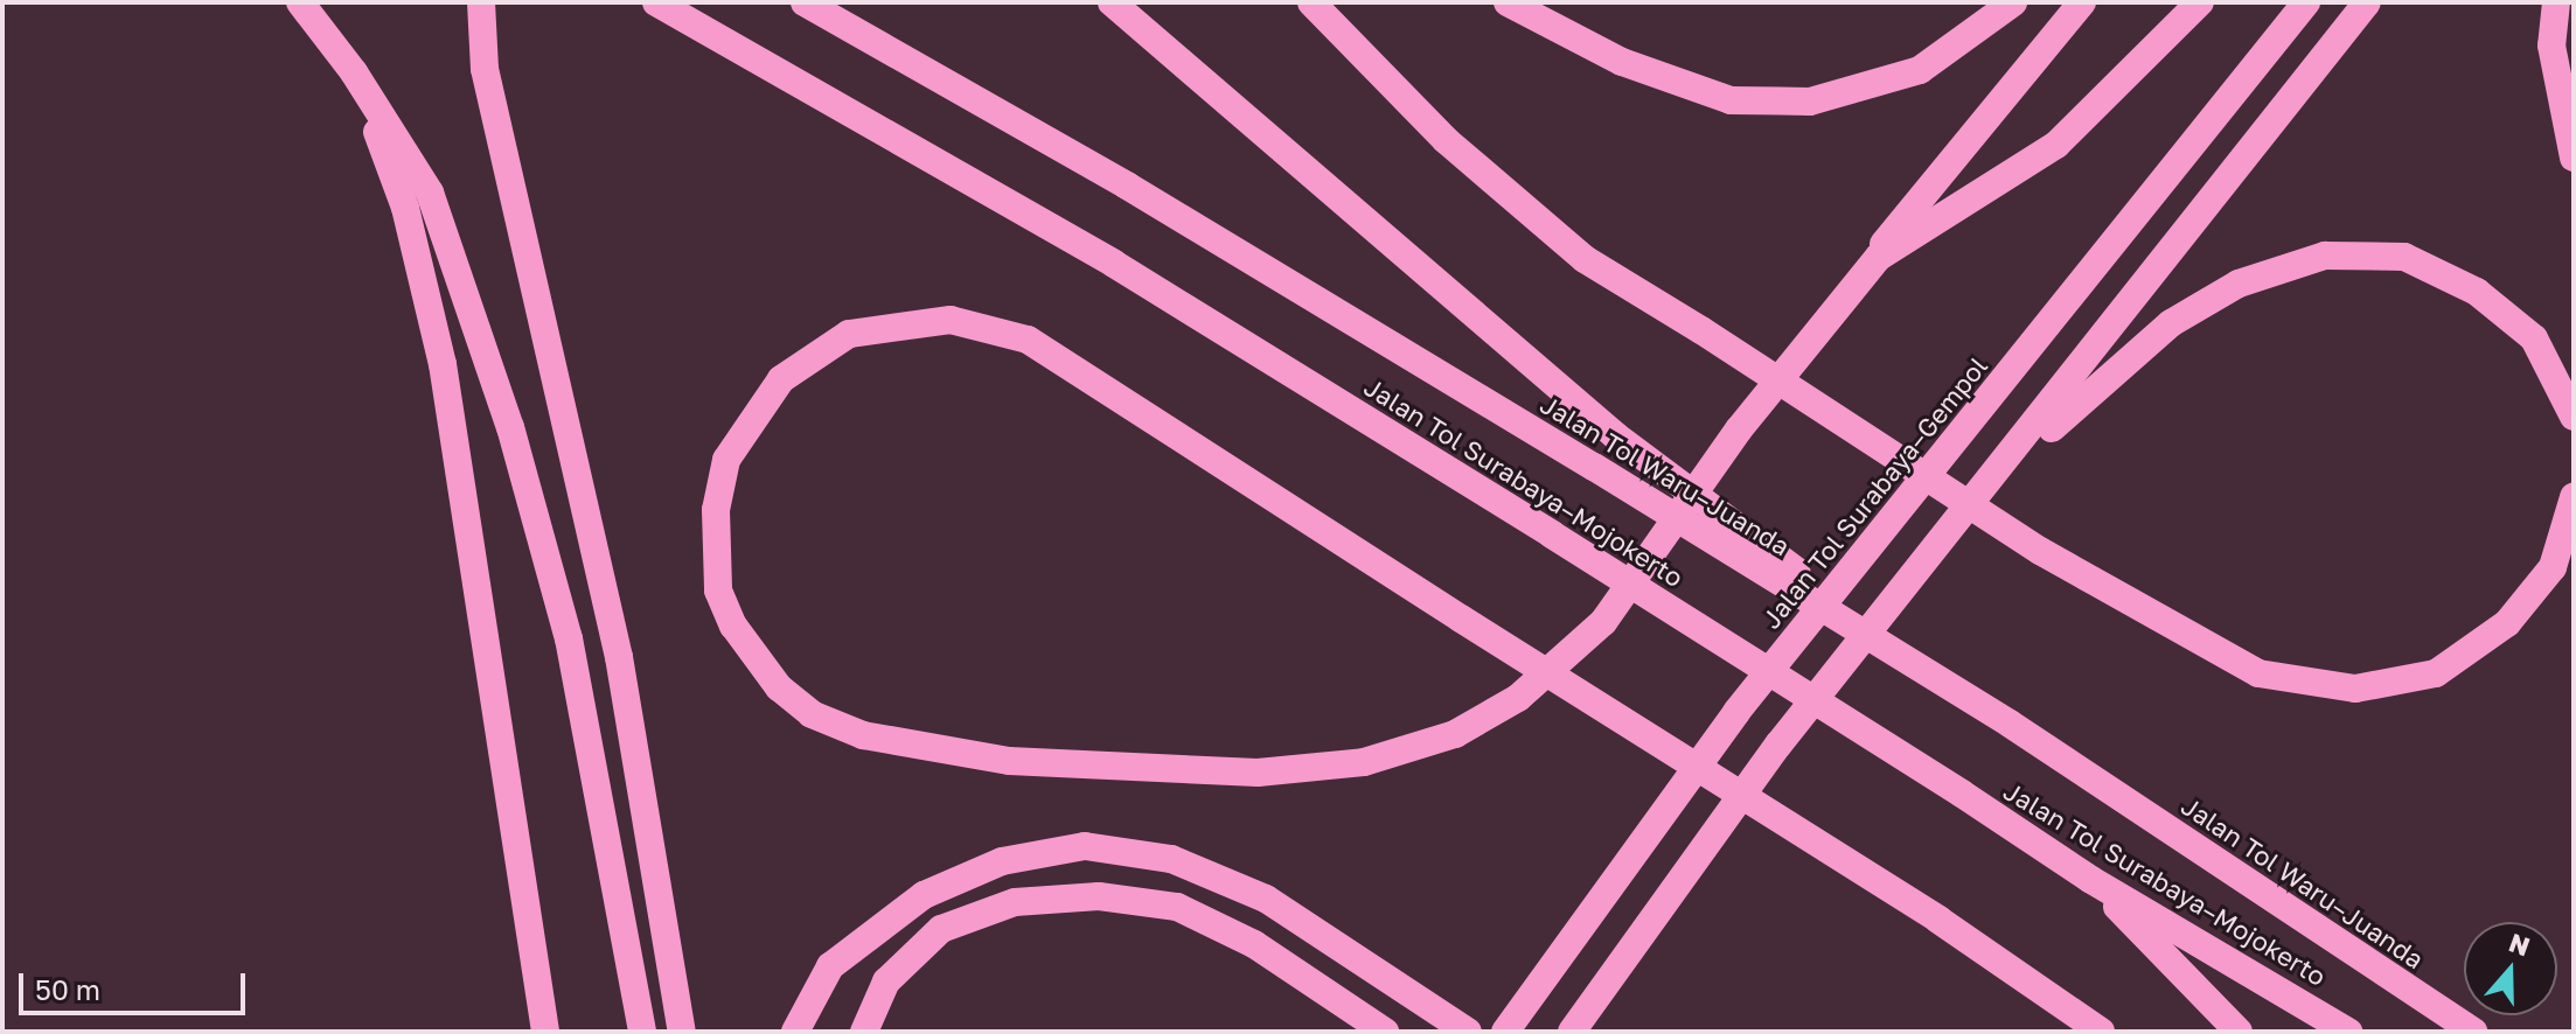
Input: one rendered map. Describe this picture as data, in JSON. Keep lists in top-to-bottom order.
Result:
{
  "streets": {
    "highway": ["Jalan Tol Waru–Juanda", "Jalan Tol Surabaya–Mojokerto", "Jalan Tol Surabaya–Gempol"]
  },
  "scale_bar": "50 m",
  "north": "top"
}
